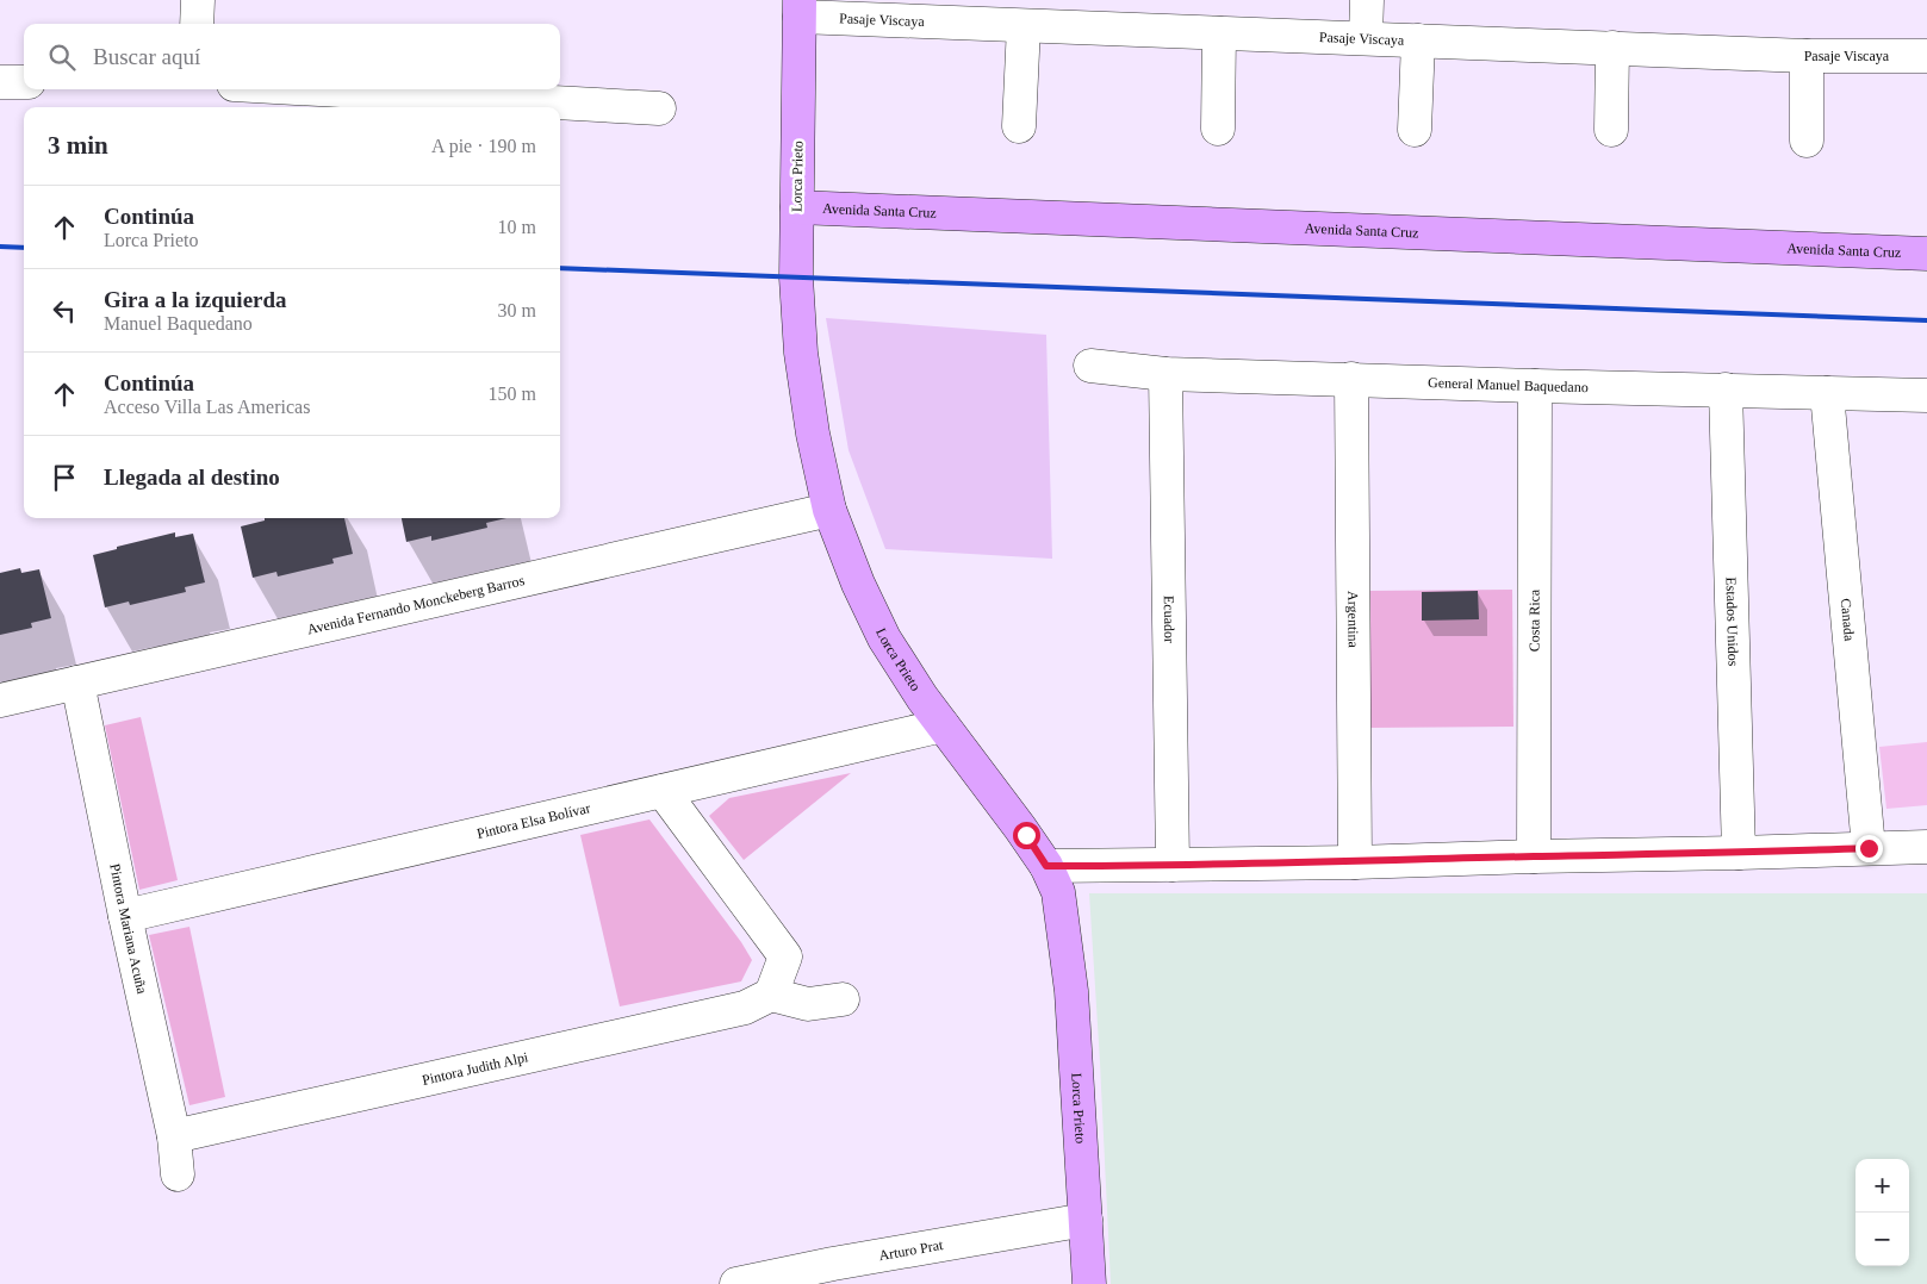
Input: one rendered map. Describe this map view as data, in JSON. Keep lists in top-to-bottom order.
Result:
{
  "streets": {
    "main road": ["Lorca Prieto", "Avenida Santa Cruz"],
    "street": [
      "Pasaje Viscaya",
      "General Manuel Baquedano",
      "Avenida Fernando Monckeberg Barros",
      "Ecuador",
      "Argentina",
      "Canada",
      "Costa Rica",
      "Estados Unidos",
      "Pintora Elsa Bolívar",
      "Pintora Mariana Acuña",
      "Pintora Judith Alpi",
      "Arturo Prat"
    ]
  },
  "crossings": [
    ["Pasaje Viscaya", "Lorca Prieto"],
    ["Lorca Prieto", "Avenida Santa Cruz"],
    ["Lorca Prieto", "Avenida Fernando Monckeberg Barros"],
    ["Lorca Prieto", "Pintora Elsa Bolívar"],
    ["Lorca Prieto", "Arturo Prat"],
    ["General Manuel Baquedano", "Ecuador"],
    ["General Manuel Baquedano", "Argentina"],
    ["General Manuel Baquedano", "Canada"],
    ["General Manuel Baquedano", "Costa Rica"],
    ["General Manuel Baquedano", "Estados Unidos"],
    ["Avenida Fernando Monckeberg Barros", "Pintora Mariana Acuña"],
    ["Pintora Elsa Bolívar", "Pintora Mariana Acuña"],
    ["Pintora Mariana Acuña", "Pintora Judith Alpi"]
  ],
  "page": {
    "search": "Buscar aquí",
    "heading": ["3 min", "A pie · 190 m"],
    "list": [
      ["Continúa", "Lorca Prieto", "10 m"],
      ["Gira a la izquierda", "Manuel Baquedano", "30 m"],
      ["Continúa", "Acceso Villa Las Americas", "150 m"],
      "Llegada al destino"
    ],
    "map_buttons": ["+", "−"]
  }
}
